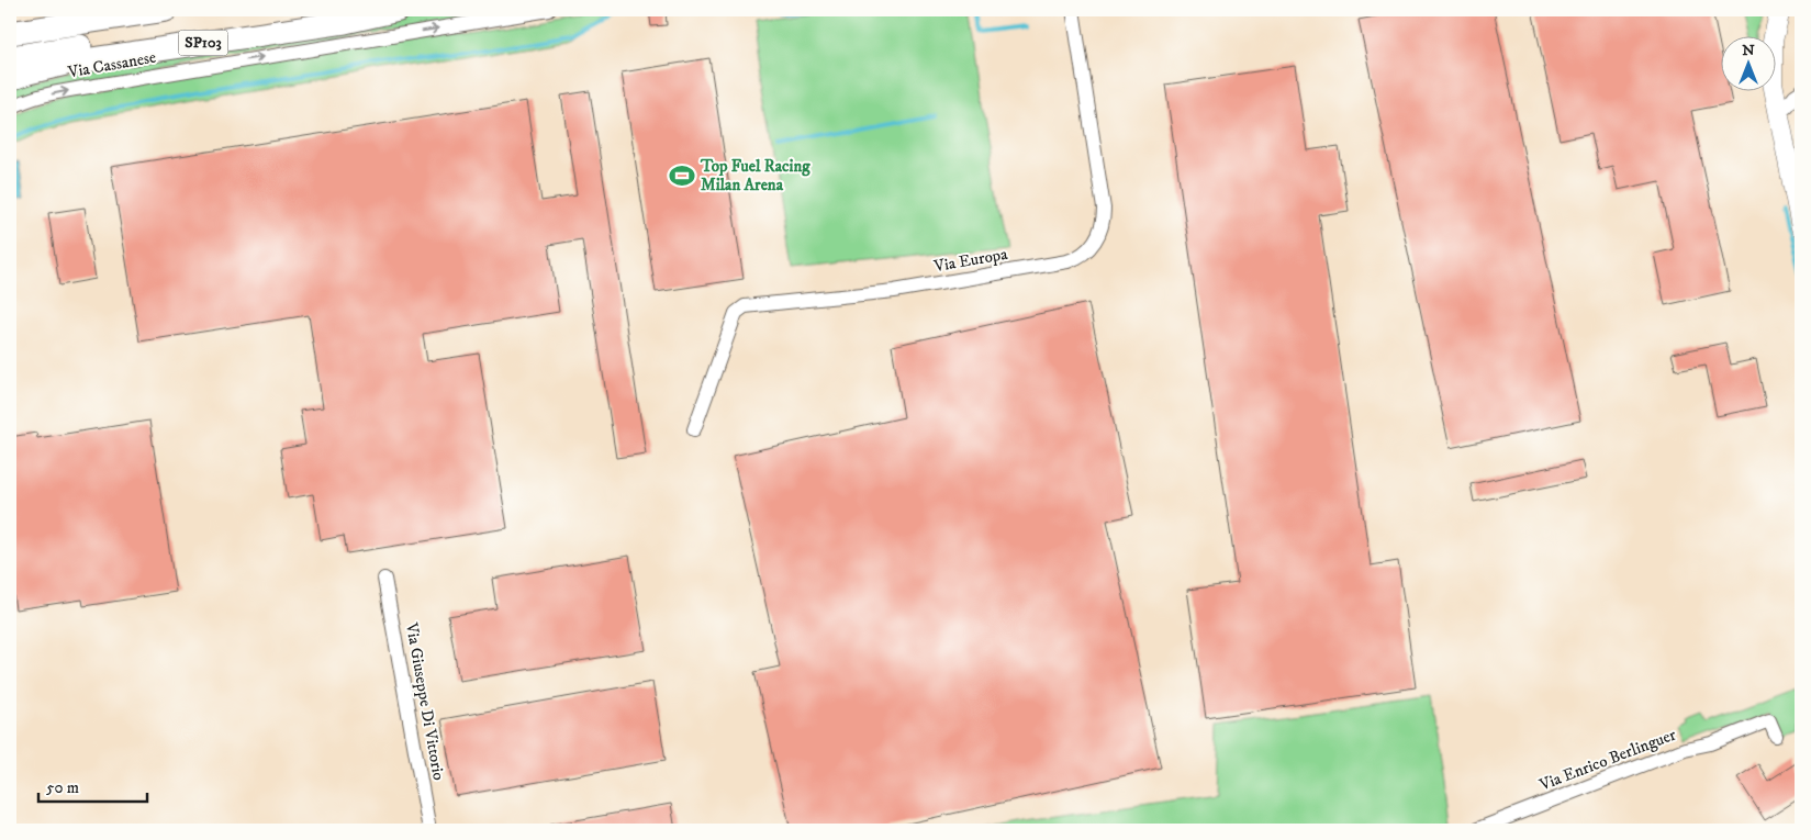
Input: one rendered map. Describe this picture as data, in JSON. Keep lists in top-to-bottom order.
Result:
{
  "streets": {
    "highway": ["SP103"],
    "street": [
      "Via Cassanese",
      "Via Europa",
      "Via Giuseppe Di Vittorio",
      "Via Enrico Berlinguer"
    ]
  },
  "one_way": ["Via Cassanese"],
  "places": {
    "sports": ["Top Fuel Racing Milan Arena"]
  },
  "scale_bar": "50 m",
  "north": "top"
}
